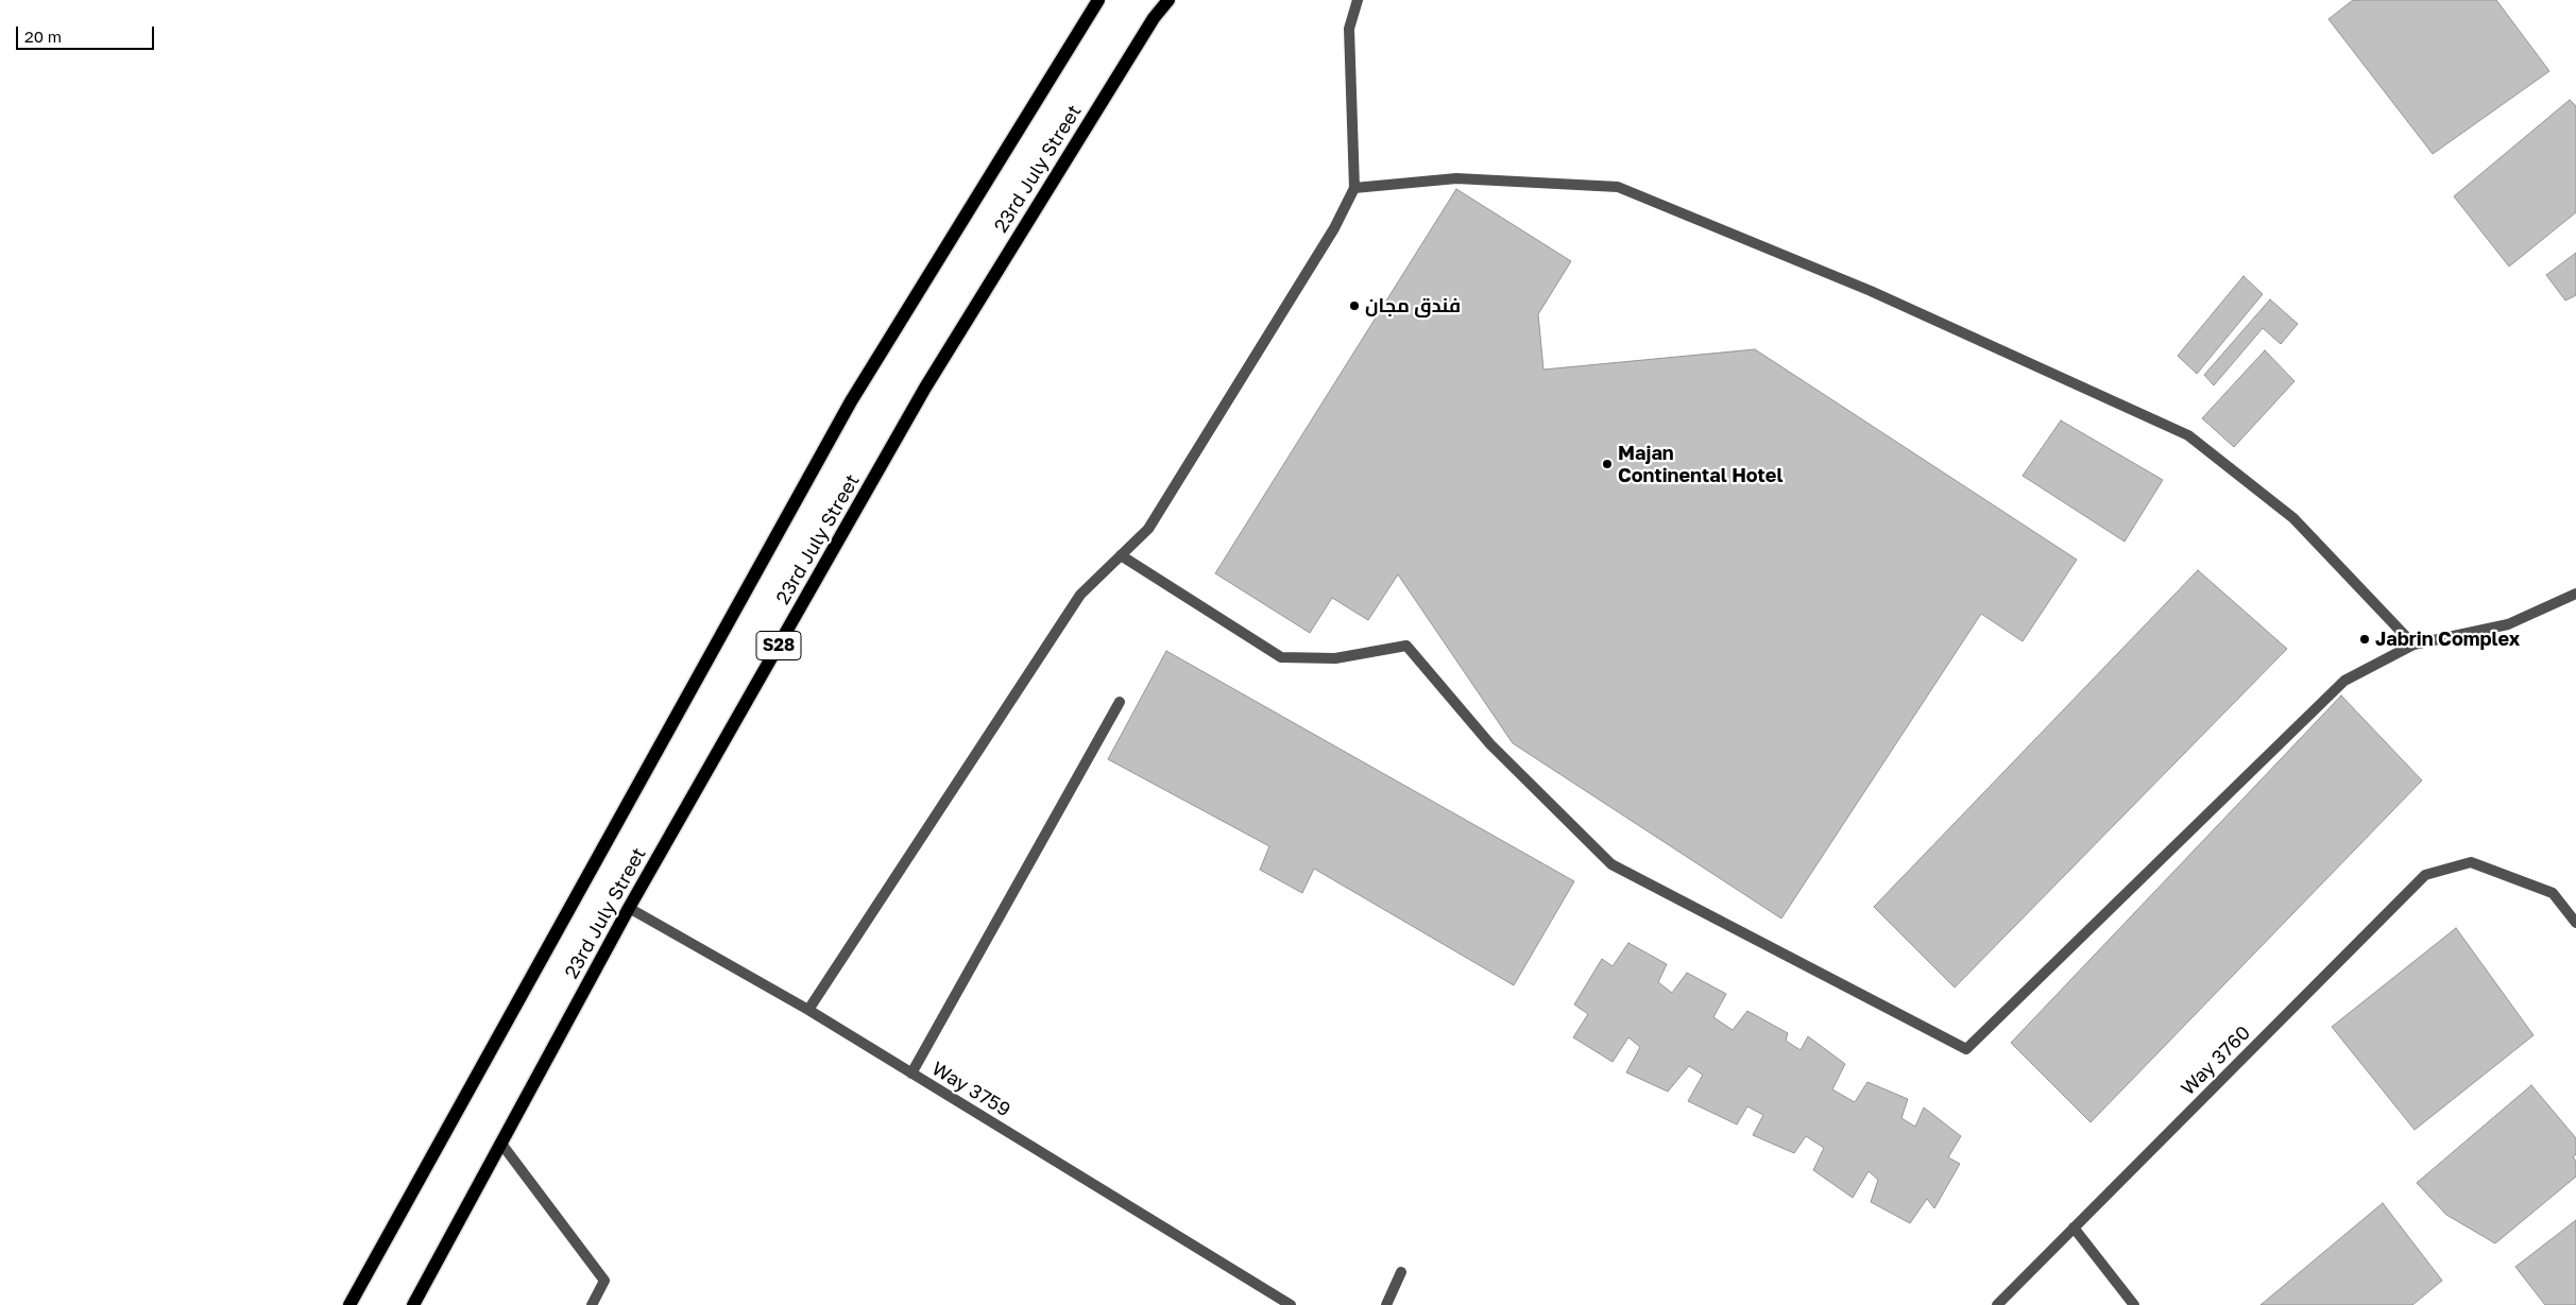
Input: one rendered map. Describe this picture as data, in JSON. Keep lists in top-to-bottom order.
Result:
{
  "streets": {
    "main road": ["23rd July Street", "S28"],
    "street": ["Way 3760", "Way 3759"]
  },
  "crossings": [
    ["23rd July Street", "Way 3759"]
  ],
  "places": ["فندق مجان", "Majan Continental Hotel", "Jabrin Complex"],
  "scale_bar": "20 m"
}
